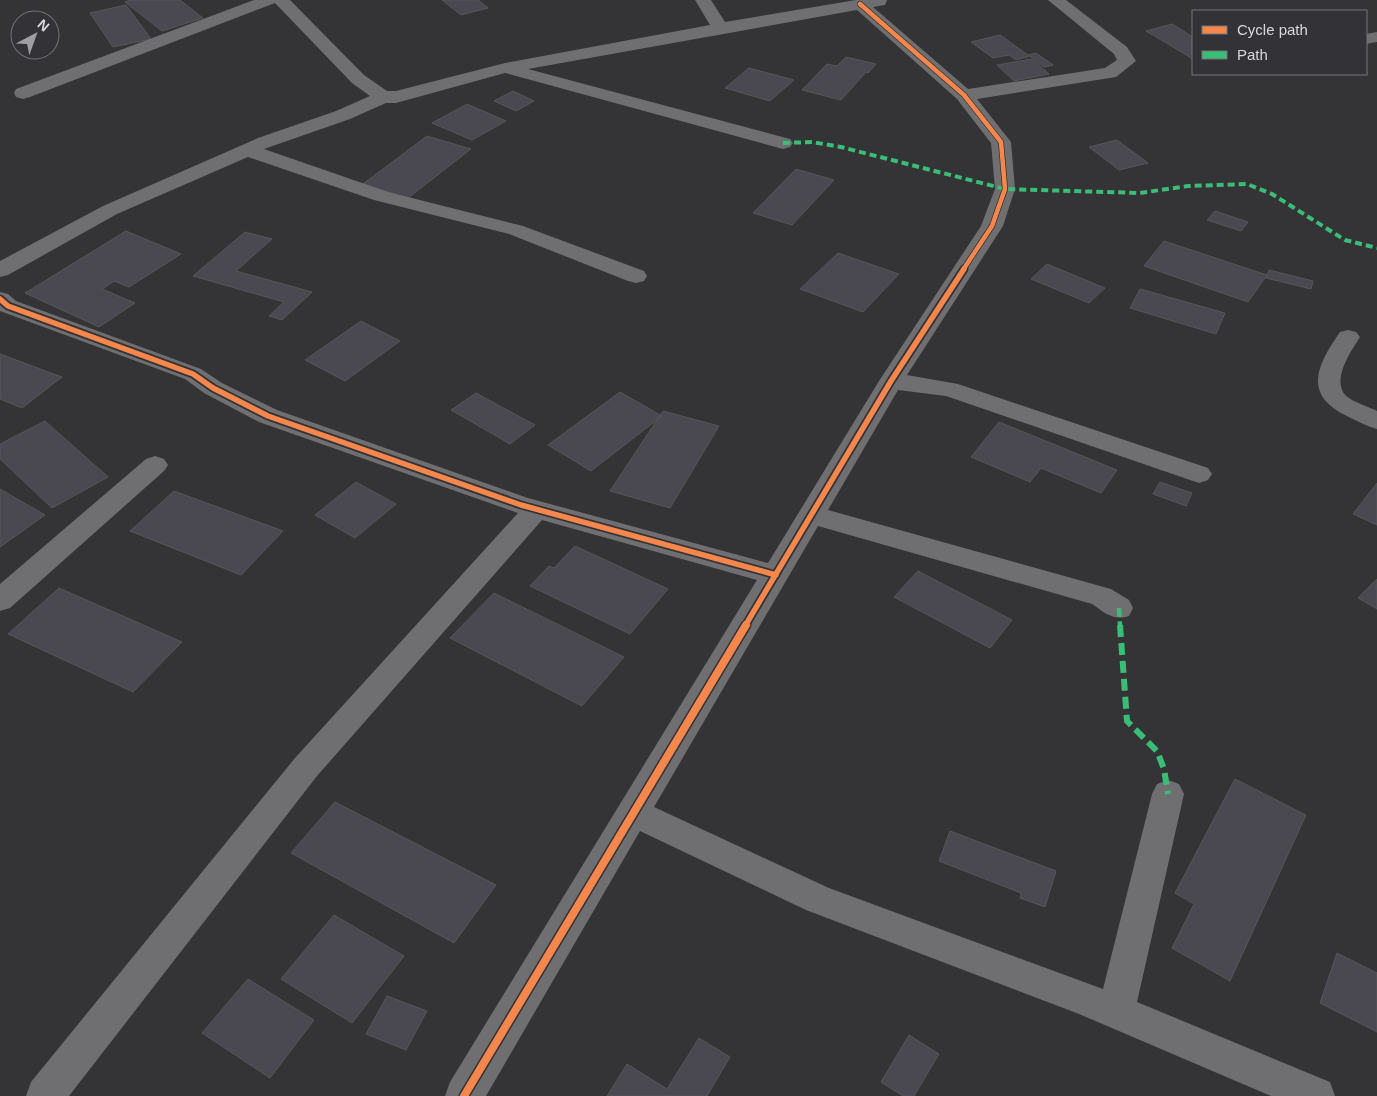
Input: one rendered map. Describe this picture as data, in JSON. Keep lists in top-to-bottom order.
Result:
{
  "legend": ["Cycle path", "Path"],
  "north": "top right"
}
